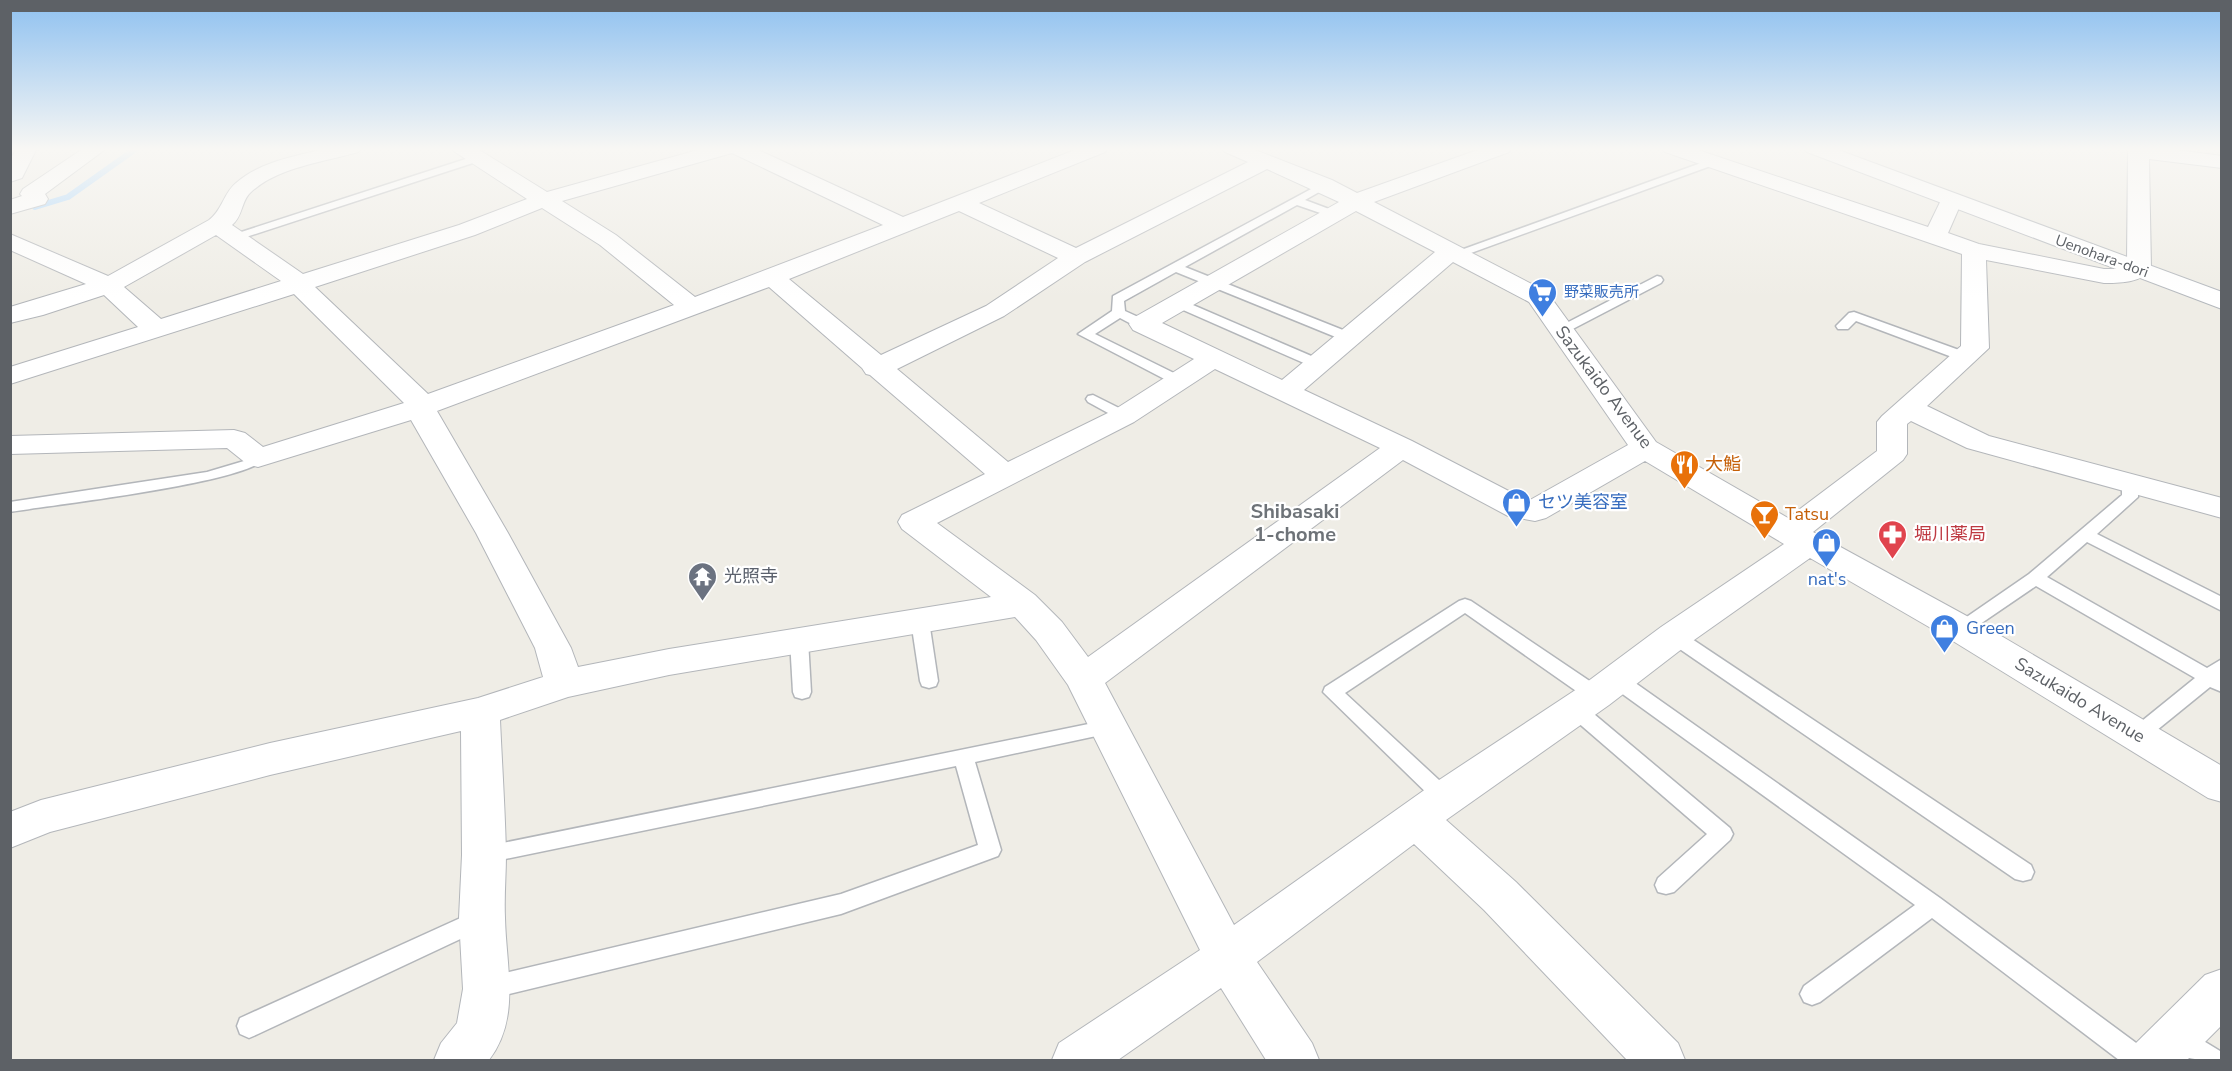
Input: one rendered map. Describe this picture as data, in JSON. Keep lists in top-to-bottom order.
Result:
{
  "streets": {
    "street": ["Uenohara-dori", "Sazukaido Avenue"]
  },
  "districts": ["Shibasaki 1-chome"],
  "places": {
    "supermarket": ["野菜販売所"],
    "restaurant": ["大鮨"],
    "shop": ["セツ美容室", "nat's", "Green"],
    "bar": ["Tatsu"],
    "pharmacy": ["堀川薬局"],
    "temple": ["光照寺"]
  }
}
